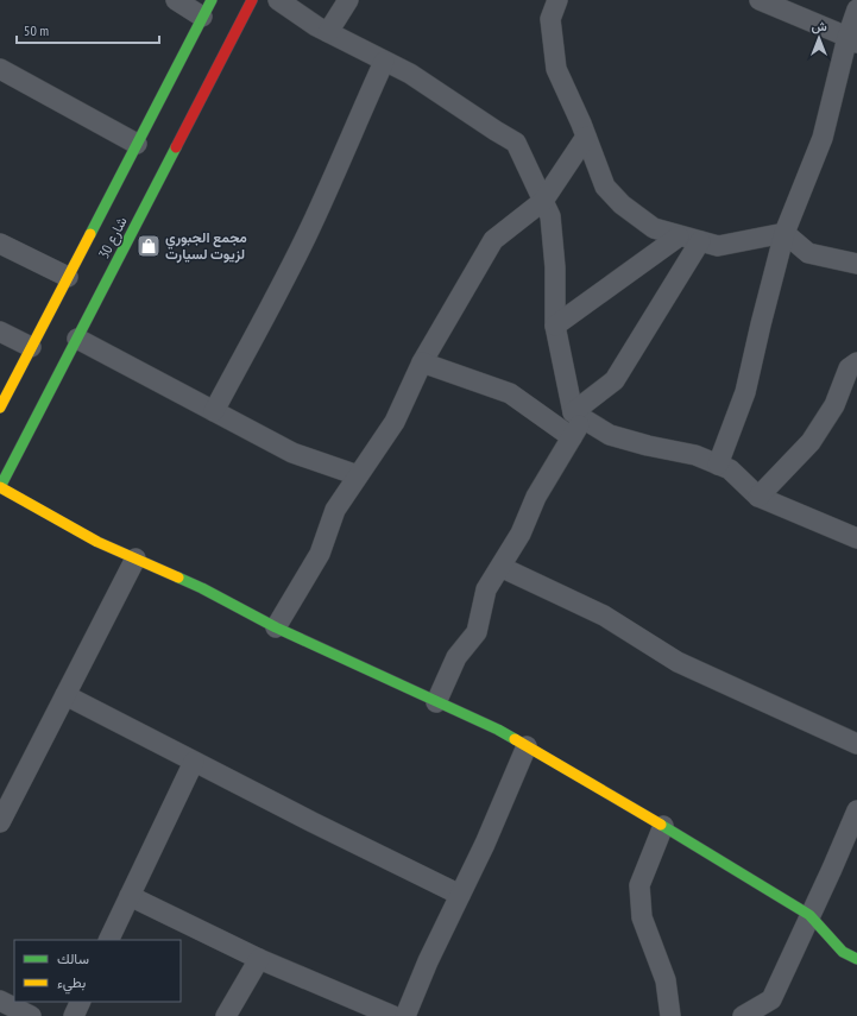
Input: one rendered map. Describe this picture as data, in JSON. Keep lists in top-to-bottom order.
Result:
{
  "streets": {
    "street": ["شارع 30"]
  },
  "places": {
    "shop": ["مجمع الجبوري لزيوت لسيارت"]
  },
  "legend": ["سالك", "بطيء"],
  "scale_bar": "50 m",
  "north": "top"
}
